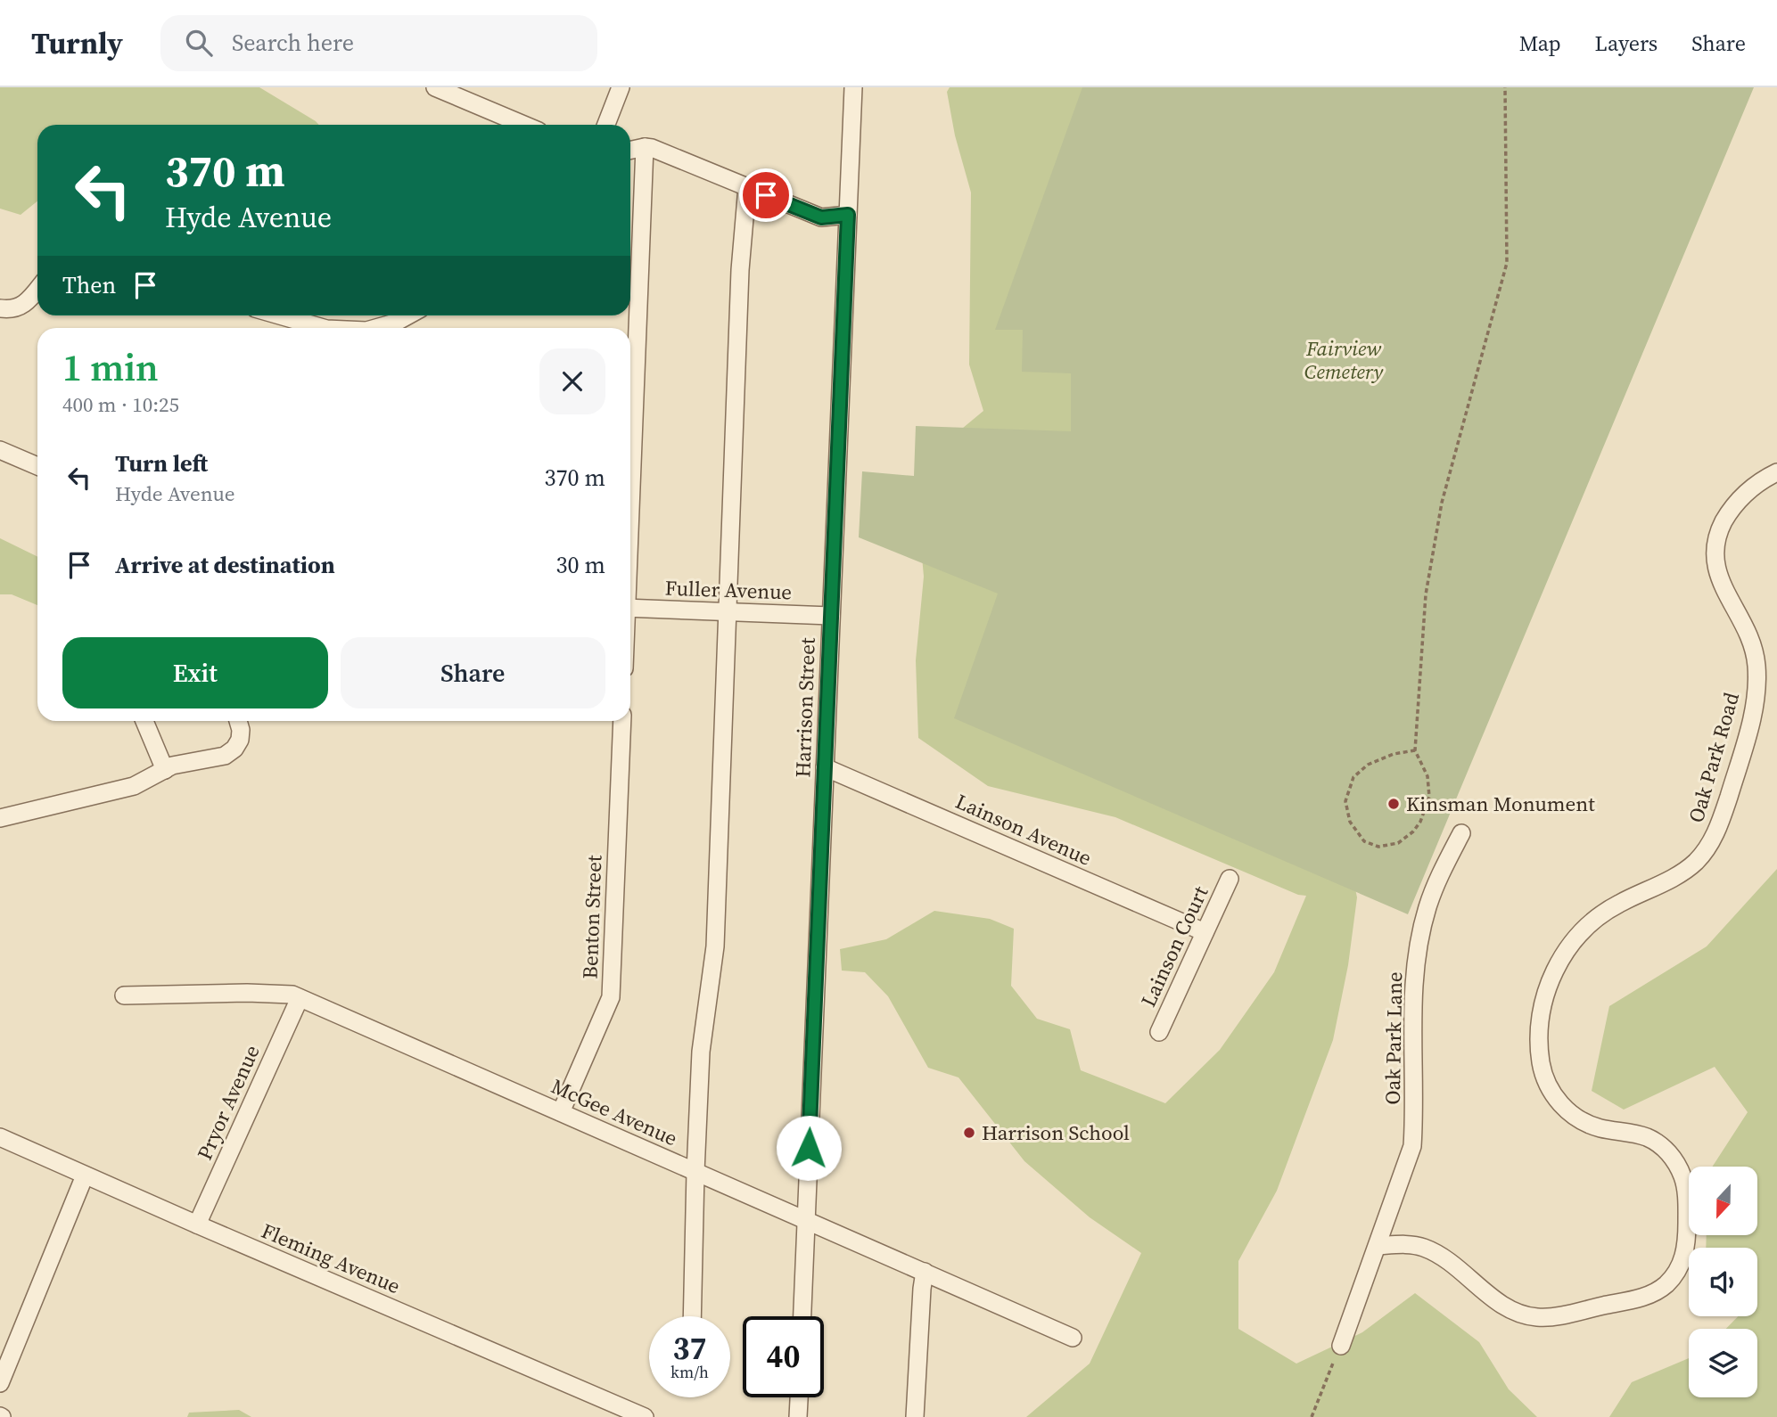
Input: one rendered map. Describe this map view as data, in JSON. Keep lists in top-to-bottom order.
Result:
{
  "streets": {
    "street": [
      "Fuller Avenue",
      "Harrison Street",
      "Oak Park Road",
      "Lainson Avenue",
      "Benton Street",
      "Lainson Court",
      "Oak Park Lane",
      "Pryor Avenue",
      "McGee Avenue",
      "Fleming Avenue"
    ]
  },
  "crossings": [
    ["Fuller Avenue", "Harrison Street"],
    ["Harrison Street", "Lainson Avenue"],
    ["Harrison Street", "McGee Avenue"],
    ["Oak Park Road", "Oak Park Lane"],
    ["Lainson Avenue", "Lainson Court"],
    ["Benton Street", "McGee Avenue"],
    ["Pryor Avenue", "McGee Avenue"],
    ["Pryor Avenue", "Fleming Avenue"]
  ],
  "parks": ["Fairview Cemetery"],
  "places": ["Kinsman Monument", "Harrison School"],
  "north": "bottom",
  "page": {
    "header": "Turnly",
    "search": "Search here",
    "nav": ["Map", "Layers", "Share"],
    "turn": ["370 m", "Hyde Avenue"],
    "then": "Then",
    "heading": ["1 min", "400 m · 10:25"],
    "list": [
      {
        "name": "Turn left",
        "note": "Hyde Avenue",
        "value": "370 m"
      },
      {
        "name": "Arrive at destination",
        "value": "30 m"
      }
    ],
    "buttons": ["Exit", "Share"],
    "speed": "37 km/h",
    "limit": "40"
  }
}
